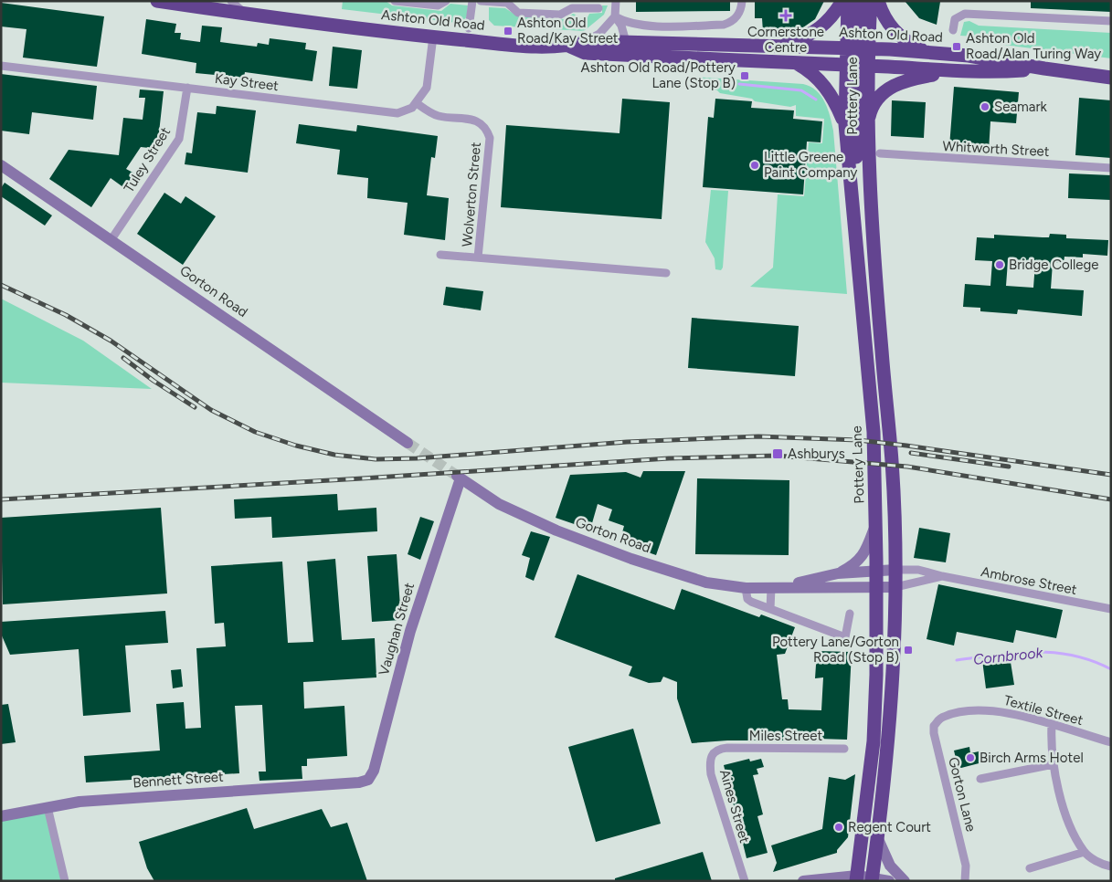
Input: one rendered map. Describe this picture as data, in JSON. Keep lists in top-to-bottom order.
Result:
{
  "streets": {
    "highway": ["Ashton Old Road", "Pottery Lane"],
    "street": [
      "Kay Street",
      "Whitworth Street",
      "Tuley Street",
      "Wolverton Street",
      "Gorton Road",
      "Ambrose Street",
      "Vaughan Street",
      "Textile Street",
      "Miles Street",
      "Bennett Street",
      "Gorton Lane",
      "Aines Street"
    ]
  },
  "crossings": [
    ["Ashton Old Road", "Pottery Lane"],
    ["Kay Street", "Tuley Street"],
    ["Kay Street", "Wolverton Street"],
    ["Pottery Lane", "Gorton Road"],
    ["Pottery Lane", "Ambrose Street"],
    ["Tuley Street", "Gorton Road"],
    ["Gorton Road", "Ambrose Street"],
    ["Gorton Road", "Vaughan Street"],
    ["Vaughan Street", "Bennett Street"],
    ["Textile Street", "Gorton Lane"],
    ["Miles Street", "Aines Street"]
  ],
  "water": ["Cornbrook"],
  "places": {
    "health": ["Cornerstone Centre"],
    "transit": [
      "Ashton Old Road/Kay Street",
      "Ashton Old Road/Alan Turing Way",
      "Ashton Old Road/Pottery Lane (Stop B)",
      "Ashburys",
      "Pottery Lane/Gorton Road (Stop B)"
    ],
    "other": [
      "Seamark",
      "Little Greene Paint Company",
      "Bridge College",
      "Birch Arms Hotel",
      "Regent Court"
    ]
  }
}
